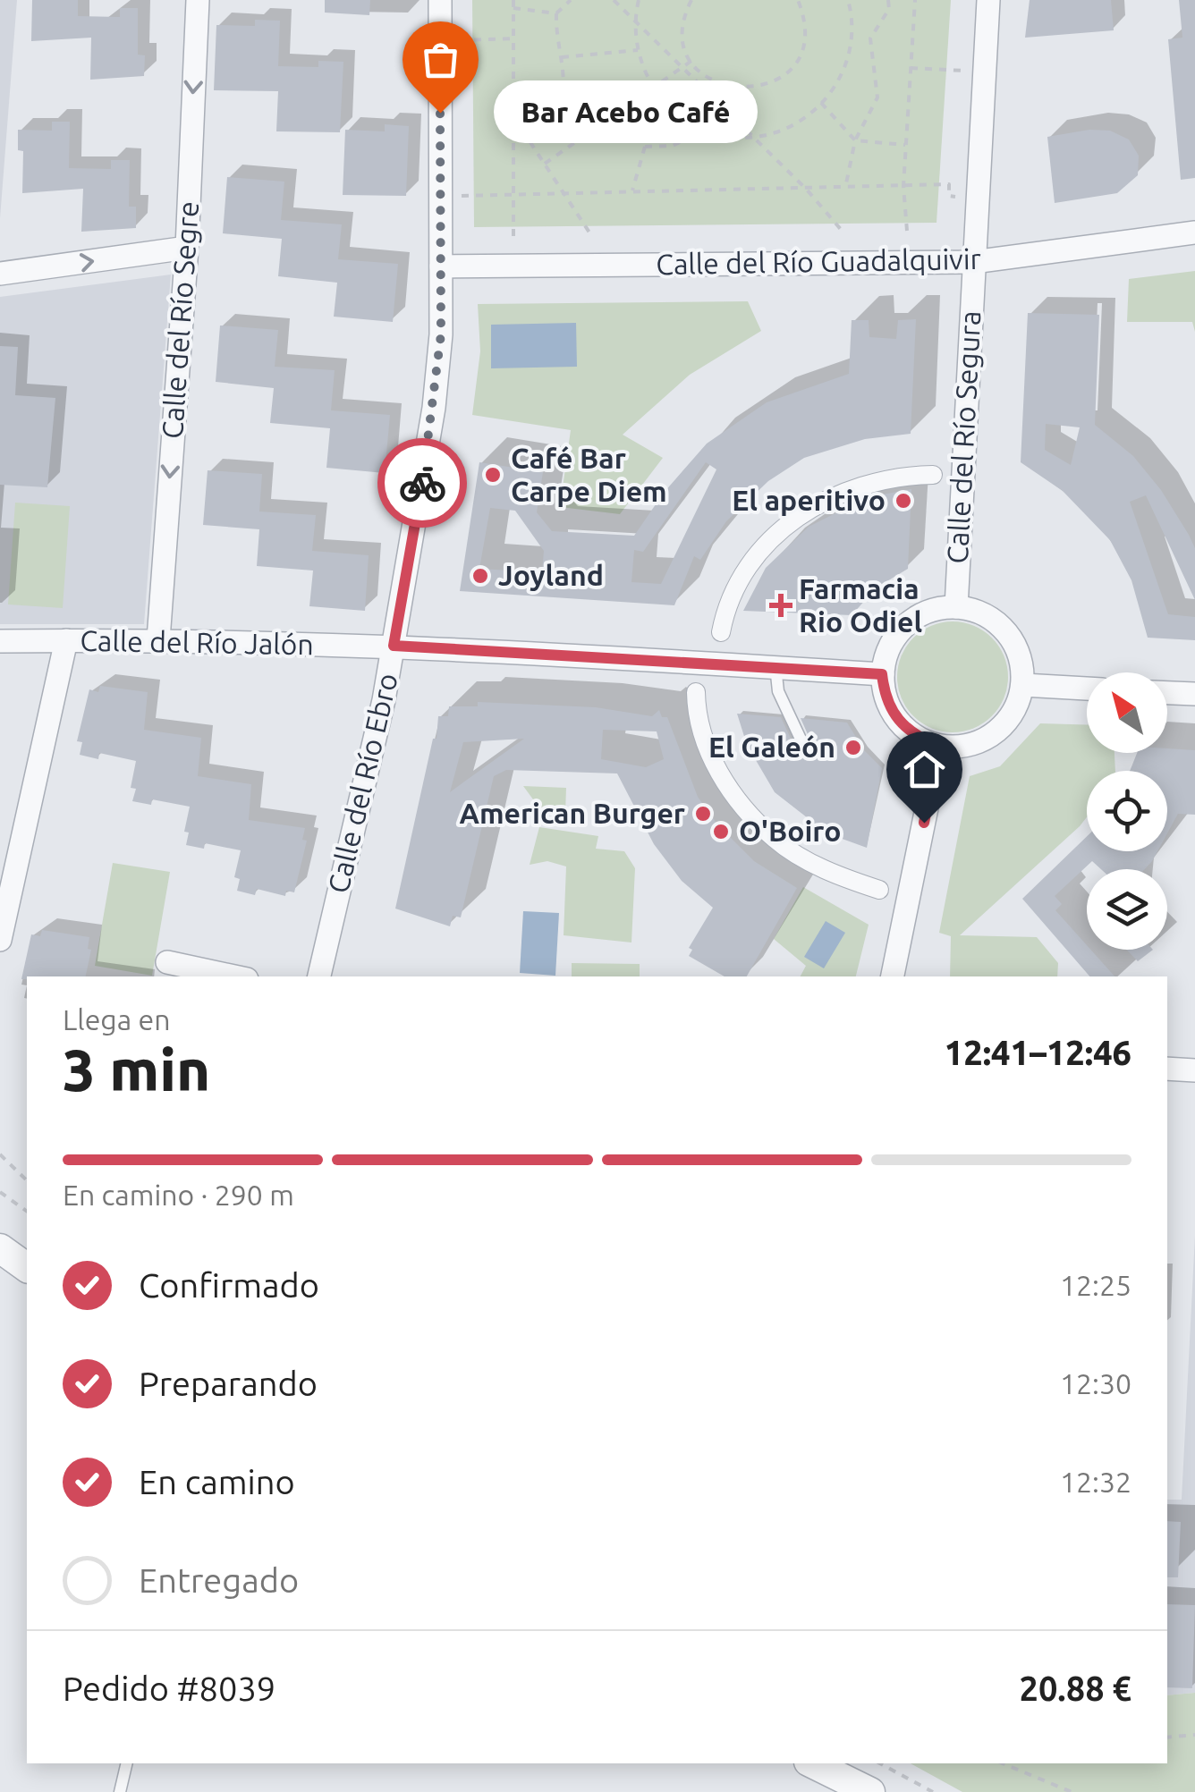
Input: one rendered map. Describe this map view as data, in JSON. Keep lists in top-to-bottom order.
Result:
{
  "streets": {
    "street": [
      "Calle del Río Guadalquivir",
      "Calle del Río Segre",
      "Calle del Río Segura",
      "Calle del Río Jalón",
      "Calle del Río Ebro"
    ]
  },
  "crossings": [
    ["Calle del Río Guadalquivir", "Calle del Río Segura"],
    ["Calle del Río Guadalquivir", "Calle del Río Ebro"],
    ["Calle del Río Segre", "Calle del Río Jalón"],
    ["Calle del Río Segura", "Calle del Río Jalón"],
    ["Calle del Río Jalón", "Calle del Río Ebro"]
  ],
  "one_way": ["Calle del Río Segre"],
  "places": {
    "other": [
      "Bar Acebo Café",
      "Café Bar Carpe Diem",
      "El aperitivo",
      "Joyland",
      "El Galeón",
      "American Burger",
      "O'Boiro"
    ],
    "health": ["Farmacia Rio Odiel"]
  },
  "north": "top left",
  "page": {
    "bubble": "Bar Acebo Café",
    "heading": ["3 min", "Llega en", "12:41–12:46"],
    "panel": ["Pedido #8039", "20.88 €"],
    "bar": "En camino · 290 m",
    "list": [
      ["Confirmado", "12:25"],
      ["Preparando", "12:30"],
      ["En camino", "12:32"],
      "Entregado"
    ]
  }
}
